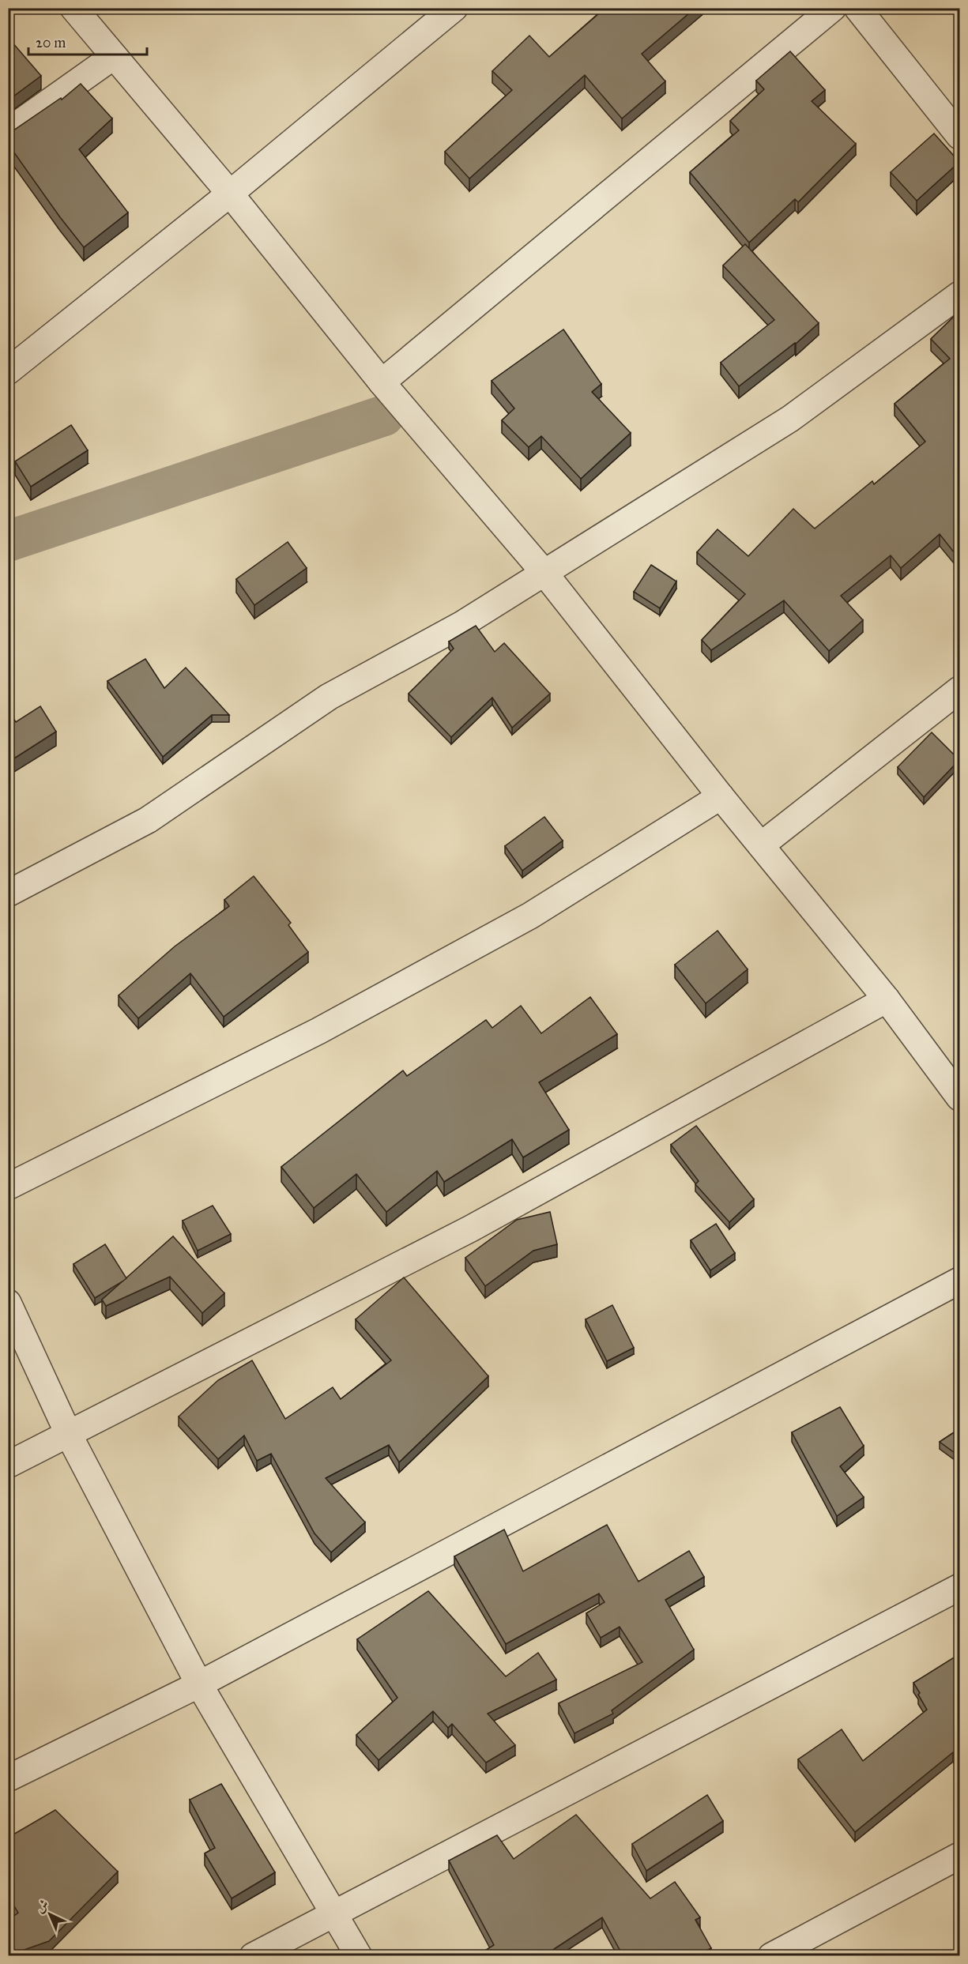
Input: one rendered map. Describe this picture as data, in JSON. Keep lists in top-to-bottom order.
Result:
{
  "scale_bar": "20 m",
  "north": "top left"
}
